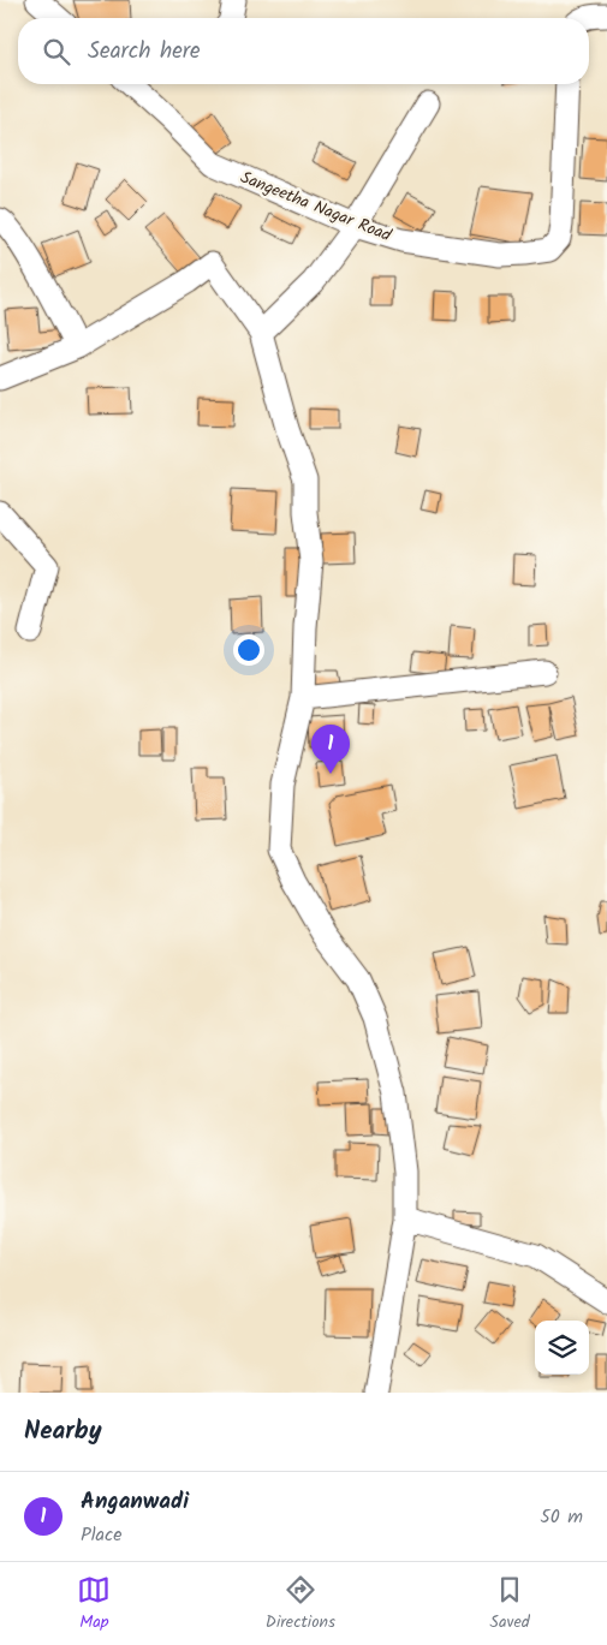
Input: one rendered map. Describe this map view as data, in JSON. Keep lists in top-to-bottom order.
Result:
{
  "streets": {
    "street": ["Sangeetha Nagar Road"]
  },
  "page": {
    "search": "Search here",
    "pins": "1",
    "heading": "Nearby",
    "list": [
      {
        "mark": "1",
        "name": "Anganwadi",
        "note": "Place",
        "value": "50 m"
      }
    ],
    "nav": ["Map", "Directions", "Saved"]
  }
}
